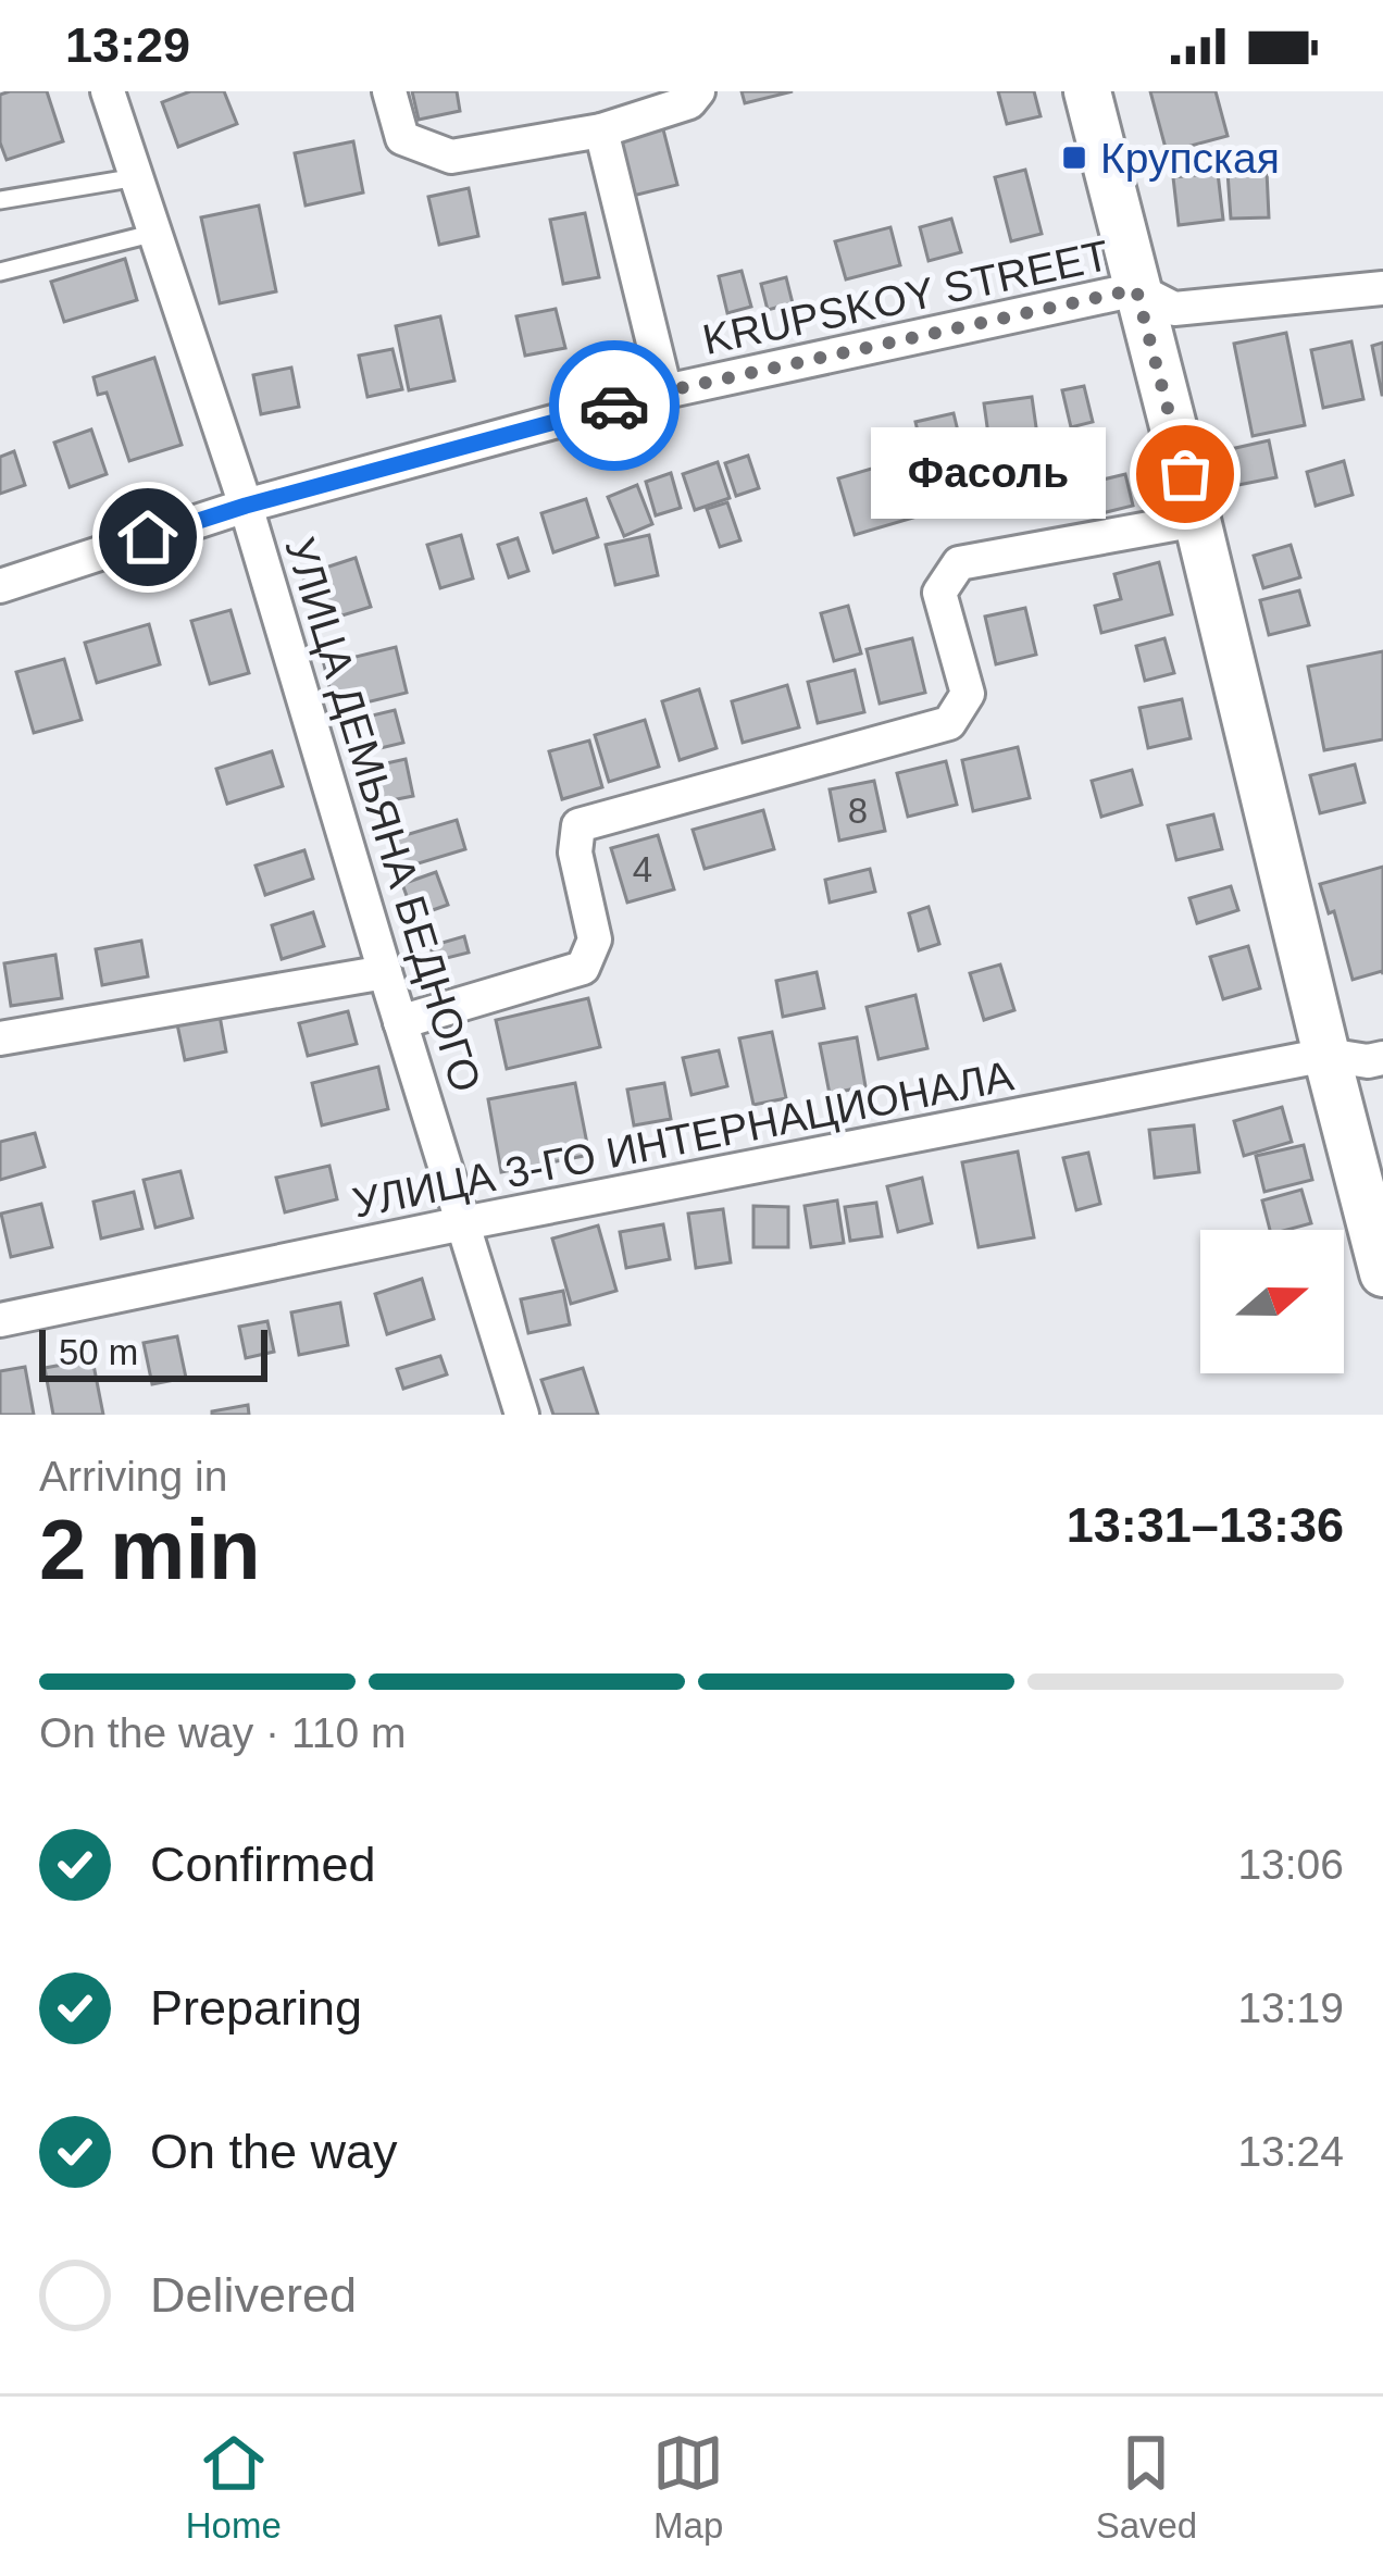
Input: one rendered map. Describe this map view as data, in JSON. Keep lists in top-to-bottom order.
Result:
{
  "streets": {
    "street": ["KRUPSKOY STREET", "УЛИЦА ДЕМЬЯНА БЕДНОГО", "УЛИЦА 3-ГО ИНТЕРНАЦИОНАЛА"]
  },
  "crossings": [
    ["KRUPSKOY STREET", "УЛИЦА ДЕМЬЯНА БЕДНОГО"],
    ["УЛИЦА ДЕМЬЯНА БЕДНОГО", "УЛИЦА 3-ГО ИНТЕРНАЦИОНАЛА"]
  ],
  "places": {
    "transit": ["Крупская"],
    "other": ["Фасоль"]
  },
  "house_numbers": ["8", "4"],
  "scale_bar": "50 m",
  "north": "right",
  "page": {
    "status": "13:29",
    "bubble": "Фасоль",
    "scale": "50 m",
    "heading": ["2 min", "Arriving in", "13:31–13:36"],
    "bar": "On the way · 110 m",
    "list": [
      ["Confirmed", "13:06"],
      ["Preparing", "13:19"],
      ["On the way", "13:24"],
      "Delivered"
    ],
    "tabs": ["Home", "Map", "Saved"]
  }
}
